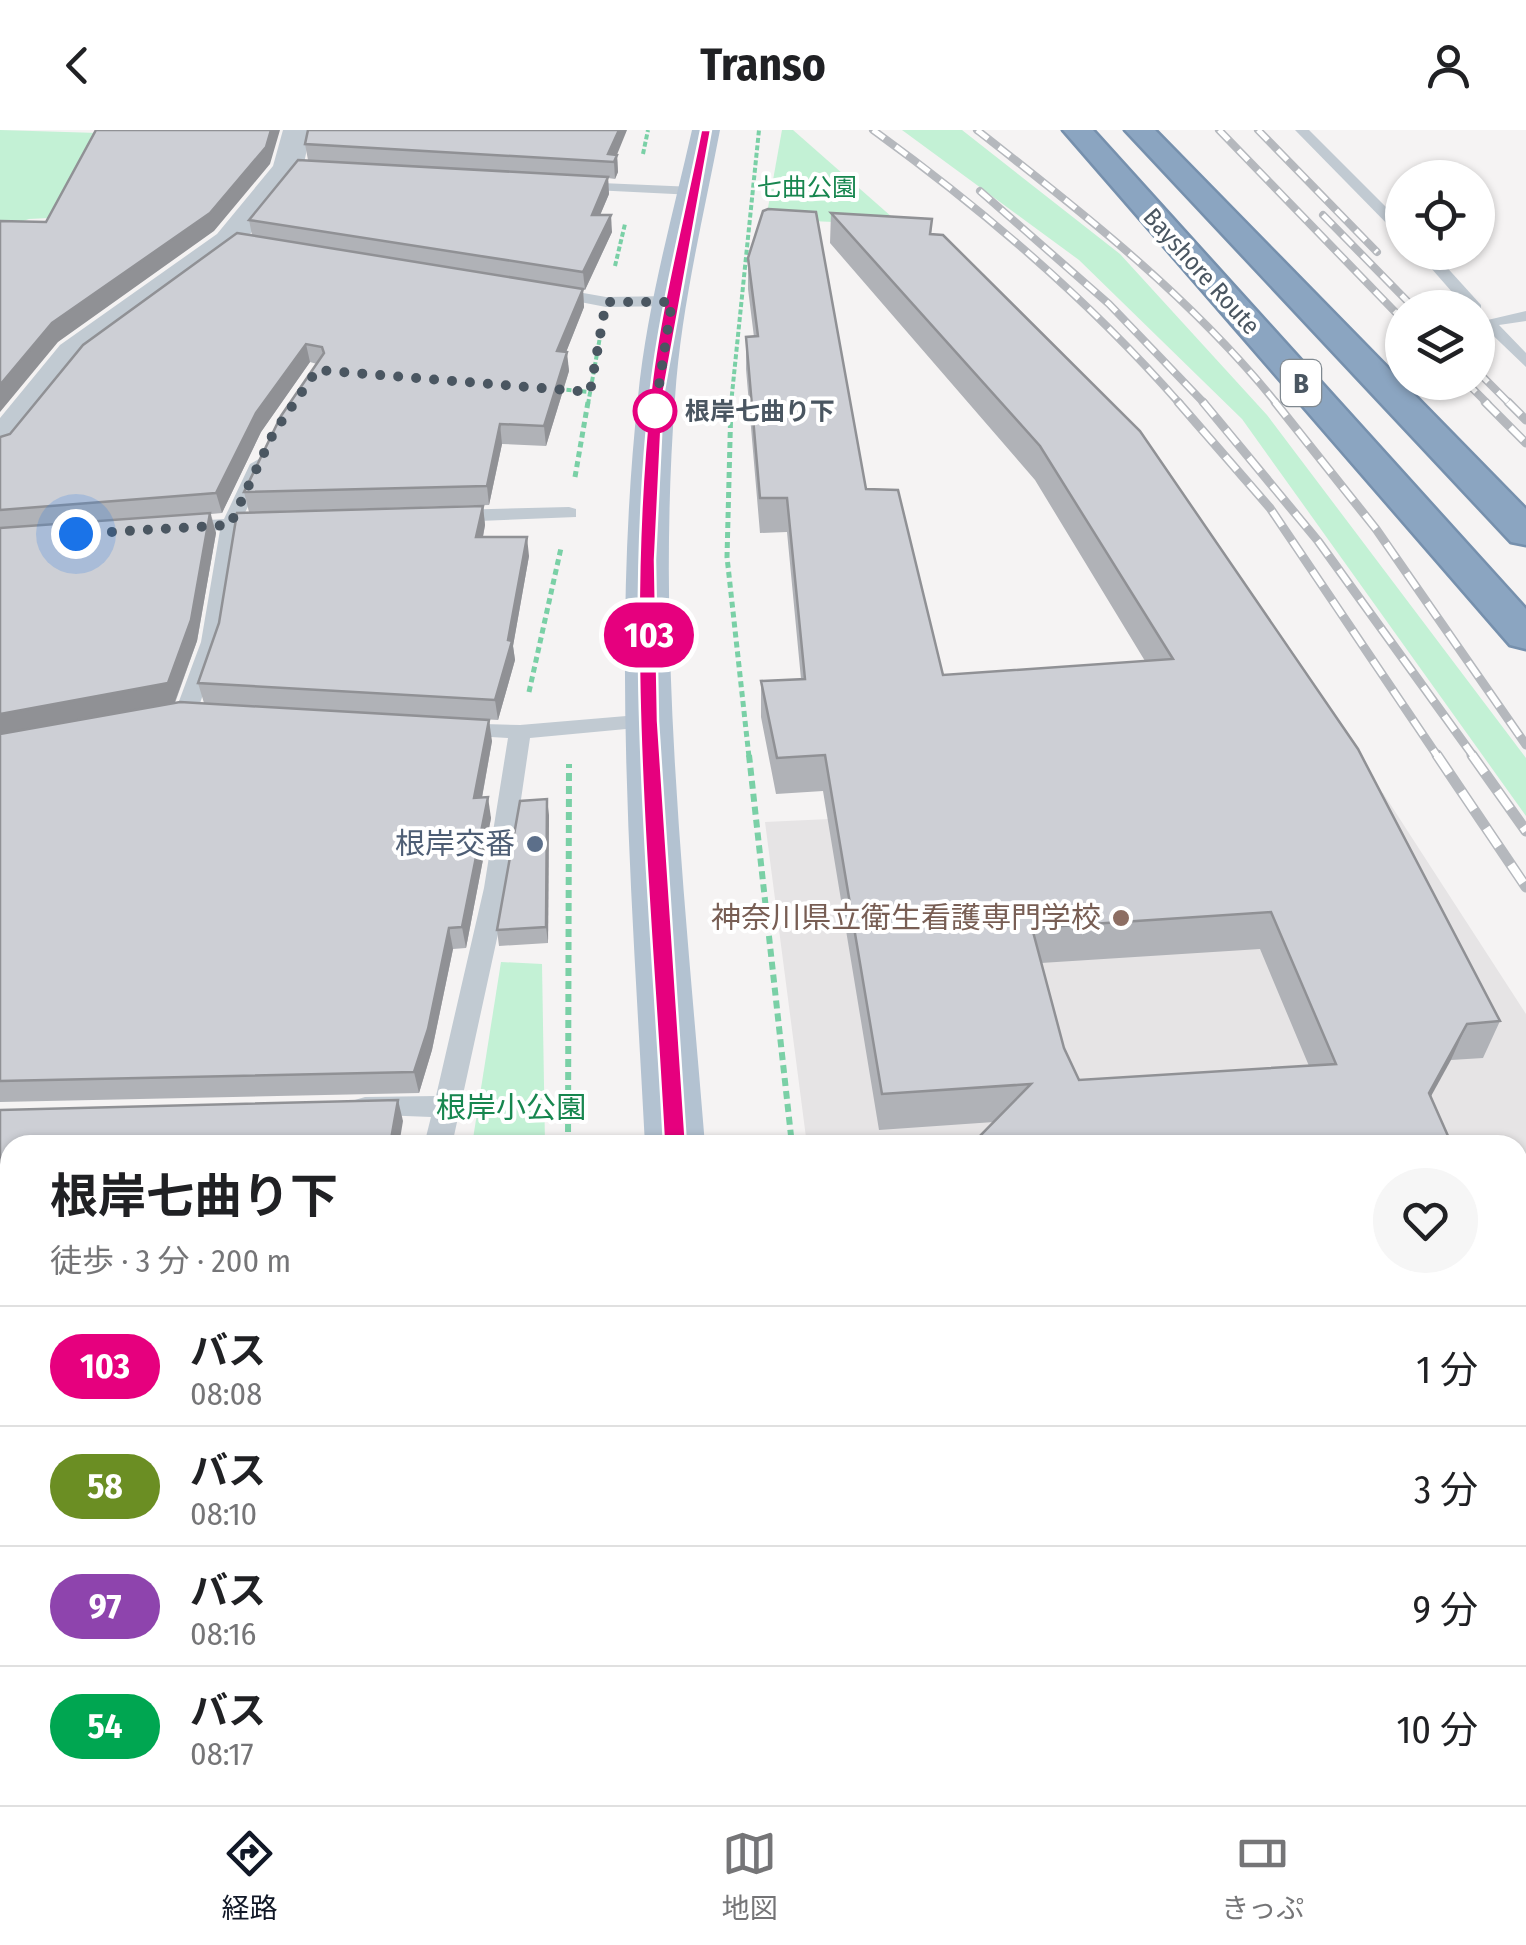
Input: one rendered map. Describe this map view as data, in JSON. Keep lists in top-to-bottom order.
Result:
{
  "streets": {
    "highway": ["Bayshore Route", "B"]
  },
  "parks": ["七曲公園", "根岸小公園"],
  "places": ["根岸七曲り下", "根岸交番", "神奈川県立衛生看護専門学校"],
  "lines": ["bus line 103"],
  "page": {
    "header": "Transo",
    "on_map": "103",
    "heading": ["根岸七曲り下", "徒歩 · 3 分 · 200 m"],
    "list": [
      {
        "mark": "103",
        "name": "バス",
        "note": "08:08",
        "value": "1 分"
      },
      {
        "mark": "58",
        "name": "バス",
        "note": "08:10",
        "value": "3 分"
      },
      {
        "mark": "97",
        "name": "バス",
        "note": "08:16",
        "value": "9 分"
      },
      {
        "mark": "54",
        "name": "バス",
        "note": "08:17",
        "value": "10 分"
      }
    ],
    "tabs": ["経路", "地図", "きっぷ"]
  }
}
